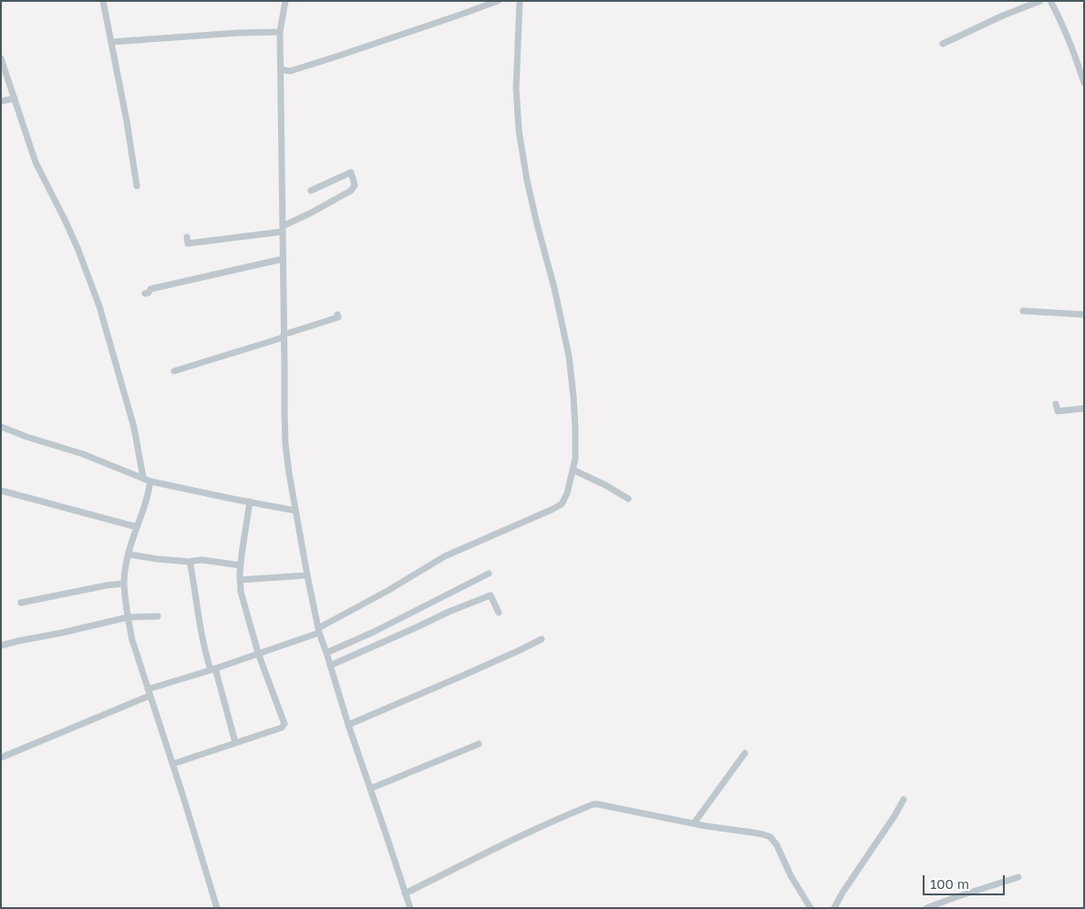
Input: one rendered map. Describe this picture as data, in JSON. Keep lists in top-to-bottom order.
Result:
{
  "scale_bar": "100 m"
}
